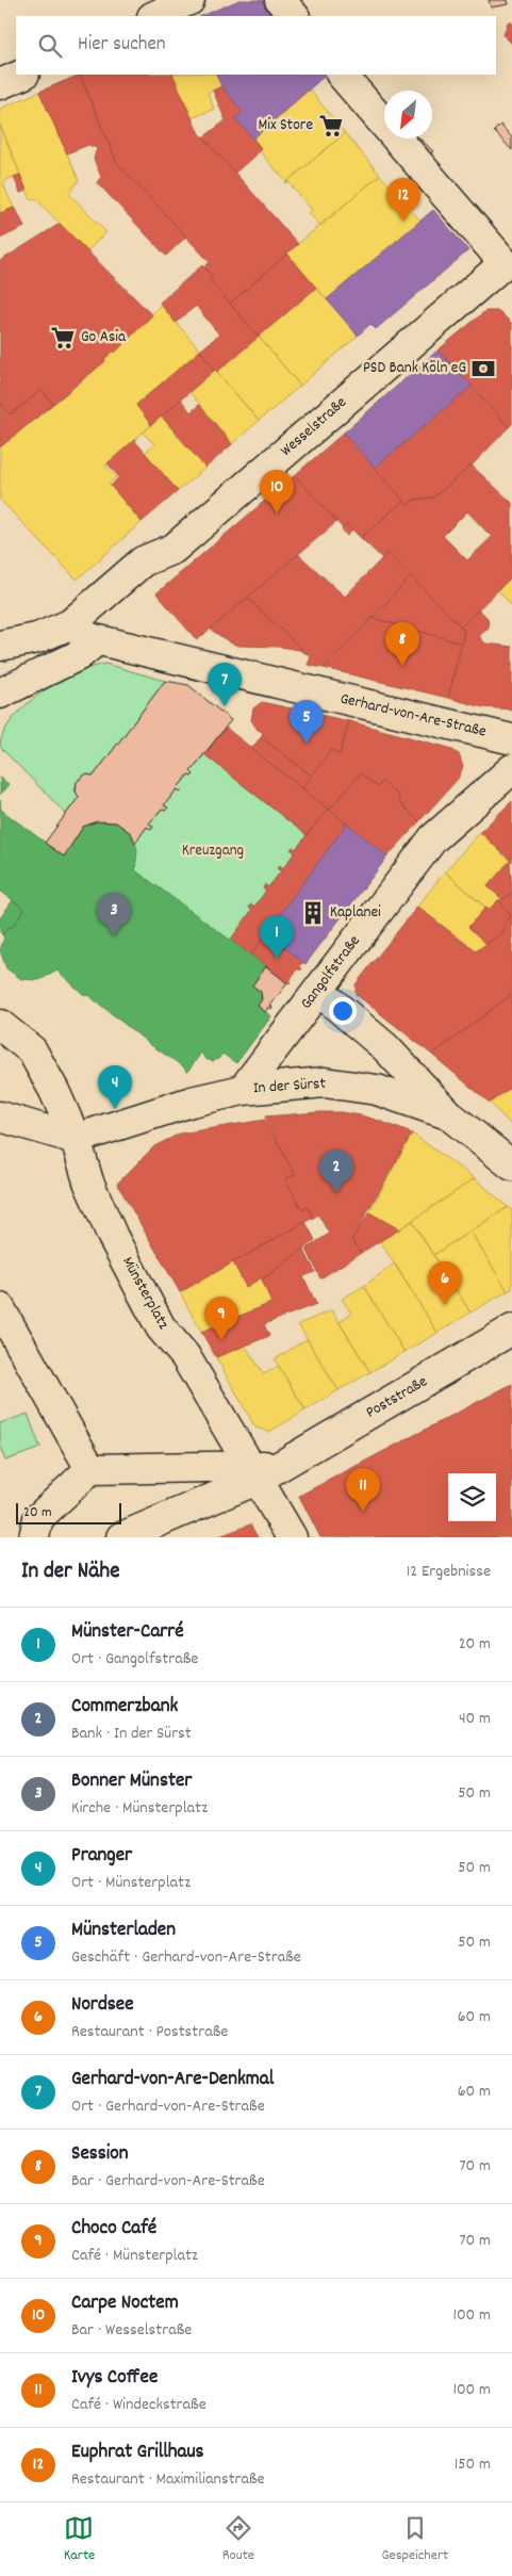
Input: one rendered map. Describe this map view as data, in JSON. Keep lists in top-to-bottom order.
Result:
{
  "streets": {
    "street": [
      "Wesselstraße",
      "Gerhard-von-Are-Straße",
      "Gangolfstraße",
      "In der Sürst",
      "Münsterplatz",
      "Poststraße"
    ]
  },
  "crossings": [
    ["Wesselstraße", "Gerhard-von-Are-Straße"],
    ["Gangolfstraße", "In der Sürst"],
    ["In der Sürst", "Münsterplatz"],
    ["Münsterplatz", "Poststraße"]
  ],
  "parks": ["Kreuzgang"],
  "places": {
    "supermarket": ["Mix Store", "Go Asia"],
    "bank": ["PSD Bank Köln eG"],
    "building": ["Kaplanei"]
  },
  "scale_bar": "20 m",
  "north": "bottom left",
  "page": {
    "search": "Hier suchen",
    "pins": [
      "12",
      "10",
      "8",
      "7",
      "5",
      "3",
      "1",
      "4",
      "2",
      "6",
      "9",
      "11"
    ],
    "scale": "20 m",
    "heading": ["In der Nähe", "12 Ergebnisse"],
    "list": [
      {
        "mark": "1",
        "name": "Münster-Carré",
        "note": "Ort · Gangolfstraße",
        "value": "20 m"
      },
      {
        "mark": "2",
        "name": "Commerzbank",
        "note": "Bank · In der Sürst",
        "value": "40 m"
      },
      {
        "mark": "3",
        "name": "Bonner Münster",
        "note": "Kirche · Münsterplatz",
        "value": "50 m"
      },
      {
        "mark": "4",
        "name": "Pranger",
        "note": "Ort · Münsterplatz",
        "value": "50 m"
      },
      {
        "mark": "5",
        "name": "Münsterladen",
        "note": "Geschäft · Gerhard-von-Are-Straße",
        "value": "50 m"
      },
      {
        "mark": "6",
        "name": "Nordsee",
        "note": "Restaurant · Poststraße",
        "value": "60 m"
      },
      {
        "mark": "7",
        "name": "Gerhard-von-Are-Denkmal",
        "note": "Ort · Gerhard-von-Are-Straße",
        "value": "60 m"
      },
      {
        "mark": "8",
        "name": "Session",
        "note": "Bar · Gerhard-von-Are-Straße",
        "value": "70 m"
      },
      {
        "mark": "9",
        "name": "Choco Café",
        "note": "Café · Münsterplatz",
        "value": "70 m"
      },
      {
        "mark": "10",
        "name": "Carpe Noctem",
        "note": "Bar · Wesselstraße",
        "value": "100 m"
      },
      {
        "mark": "11",
        "name": "Ivys Coffee",
        "note": "Café · Windeckstraße",
        "value": "100 m"
      },
      {
        "mark": "12",
        "name": "Euphrat Grillhaus",
        "note": "Restaurant · Maximilianstraße",
        "value": "150 m"
      }
    ],
    "nav": ["Karte", "Route", "Gespeichert"]
  }
}
